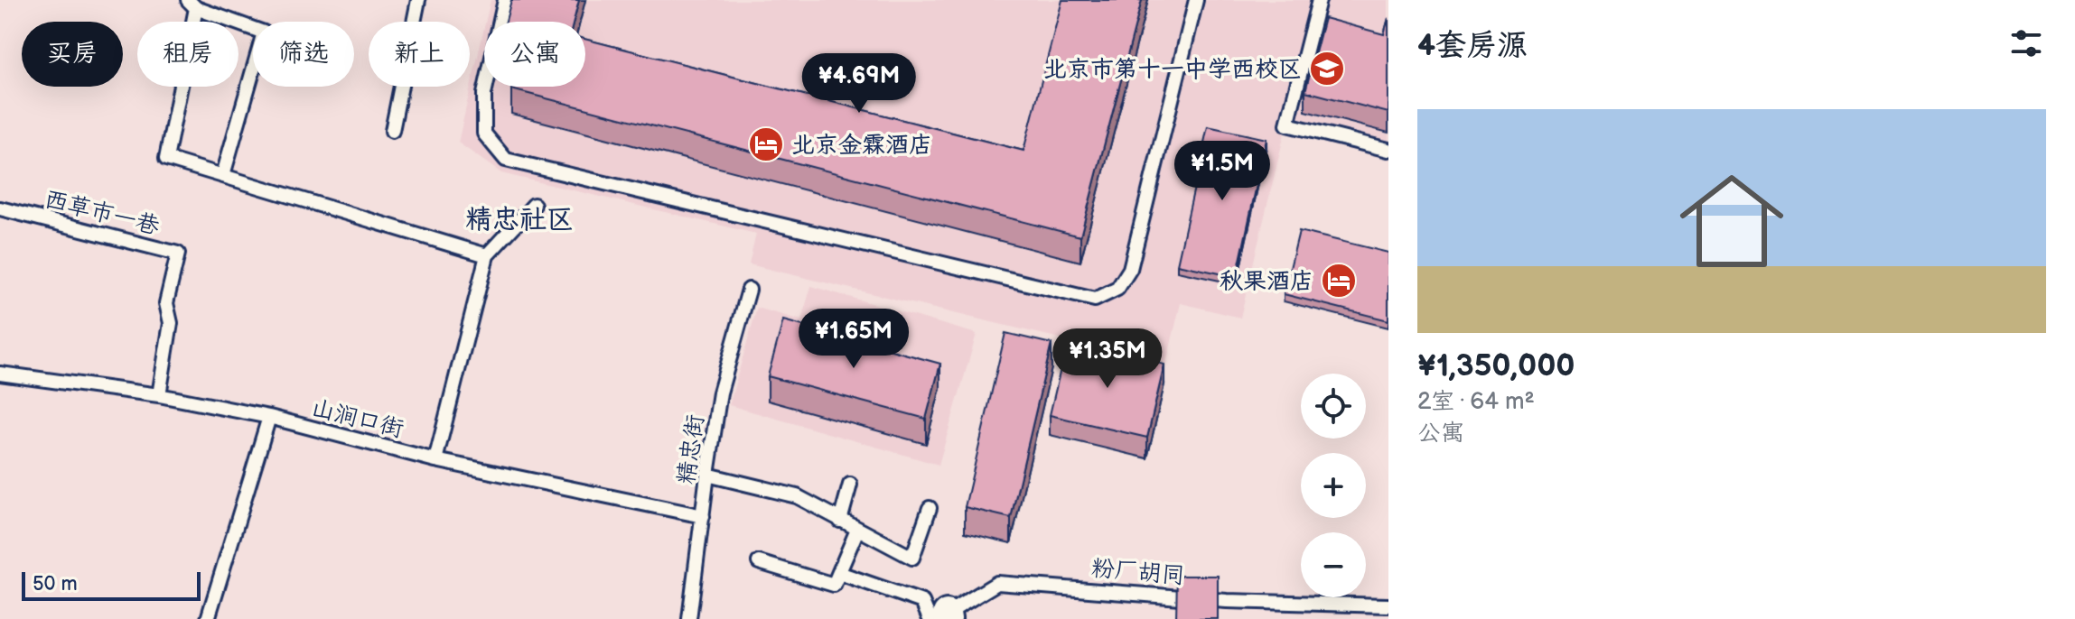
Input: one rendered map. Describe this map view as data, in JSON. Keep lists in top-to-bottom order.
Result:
{
  "streets": {
    "lane": [
      "西草市一巷",
      "山涧口街",
      "精忠街",
      "粉厂胡同"
    ]
  },
  "crossings": [
    ["西草市一巷", "山涧口街"],
    ["山涧口街", "精忠街"]
  ],
  "districts": ["精忠社区"],
  "places": {
    "school or university": ["北京市第十一中学西校区"],
    "hotel": ["北京金霖酒店", "秋果酒店"]
  },
  "scale_bar": "50 m",
  "page": {
    "heading": "4套房源",
    "chip": [
      "买房",
      "租房",
      "筛选",
      "新上",
      "公寓"
    ],
    "price": [
      "¥4.69M",
      "¥1.5M",
      "¥1.65M",
      "¥1.35M"
    ],
    "list": [
      {
        "name": "¥1,350,000",
        "note": "2室 · 64 m² · 公寓"
      }
    ],
    "map_buttons": ["+", "−"],
    "scale": "50 m"
  }
}
